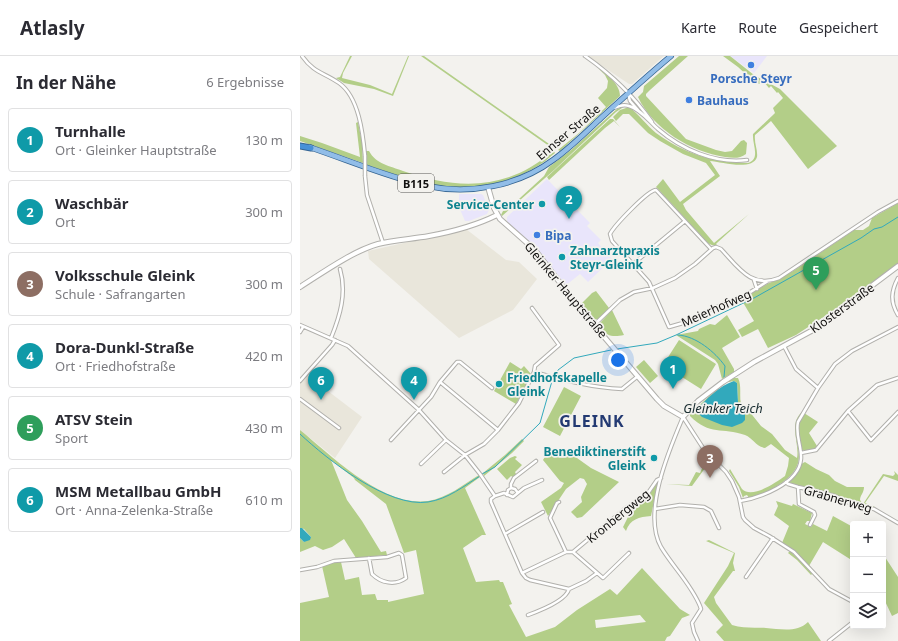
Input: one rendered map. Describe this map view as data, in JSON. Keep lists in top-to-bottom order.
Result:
{
  "streets": {
    "main road": ["Ennser Straße", "B115"],
    "street": [
      "Gleinker Hauptstraße",
      "Meierhofweg",
      "Klosterstraße",
      "Grabnerweg",
      "Kronbergweg"
    ]
  },
  "crossings": [
    ["Ennser Straße", "Gleinker Hauptstraße"],
    ["Gleinker Hauptstraße", "Klosterstraße"]
  ],
  "districts": ["GLEINK"],
  "water": ["Gleinker Teich"],
  "places": [
    "Porsche Steyr",
    "Bauhaus",
    "Service-Center",
    "Bipa",
    "Zahnarztpraxis Steyr-Gleink",
    "Friedhofskapelle Gleink",
    "Benediktinerstift Gleink"
  ],
  "page": {
    "header": "Atlasly",
    "nav": ["Karte", "Route", "Gespeichert"],
    "heading": ["In der Nähe", "6 Ergebnisse"],
    "list": [
      {
        "mark": "1",
        "name": "Turnhalle",
        "note": "Ort · Gleinker Hauptstraße",
        "value": "130 m"
      },
      {
        "mark": "2",
        "name": "Waschbär",
        "note": "Ort",
        "value": "300 m"
      },
      {
        "mark": "3",
        "name": "Volksschule Gleink",
        "note": "Schule · Safrangarten",
        "value": "300 m"
      },
      {
        "mark": "4",
        "name": "Dora-Dunkl-Straße",
        "note": "Ort · Friedhofstraße",
        "value": "420 m"
      },
      {
        "mark": "5",
        "name": "ATSV Stein",
        "note": "Sport",
        "value": "430 m"
      },
      {
        "mark": "6",
        "name": "MSM Metallbau GmbH",
        "note": "Ort · Anna-Zelenka-Straße",
        "value": "610 m"
      }
    ],
    "pins": [
      "2",
      "5",
      "1",
      "4",
      "6",
      "3"
    ],
    "map_buttons": ["+", "−"]
  }
}
